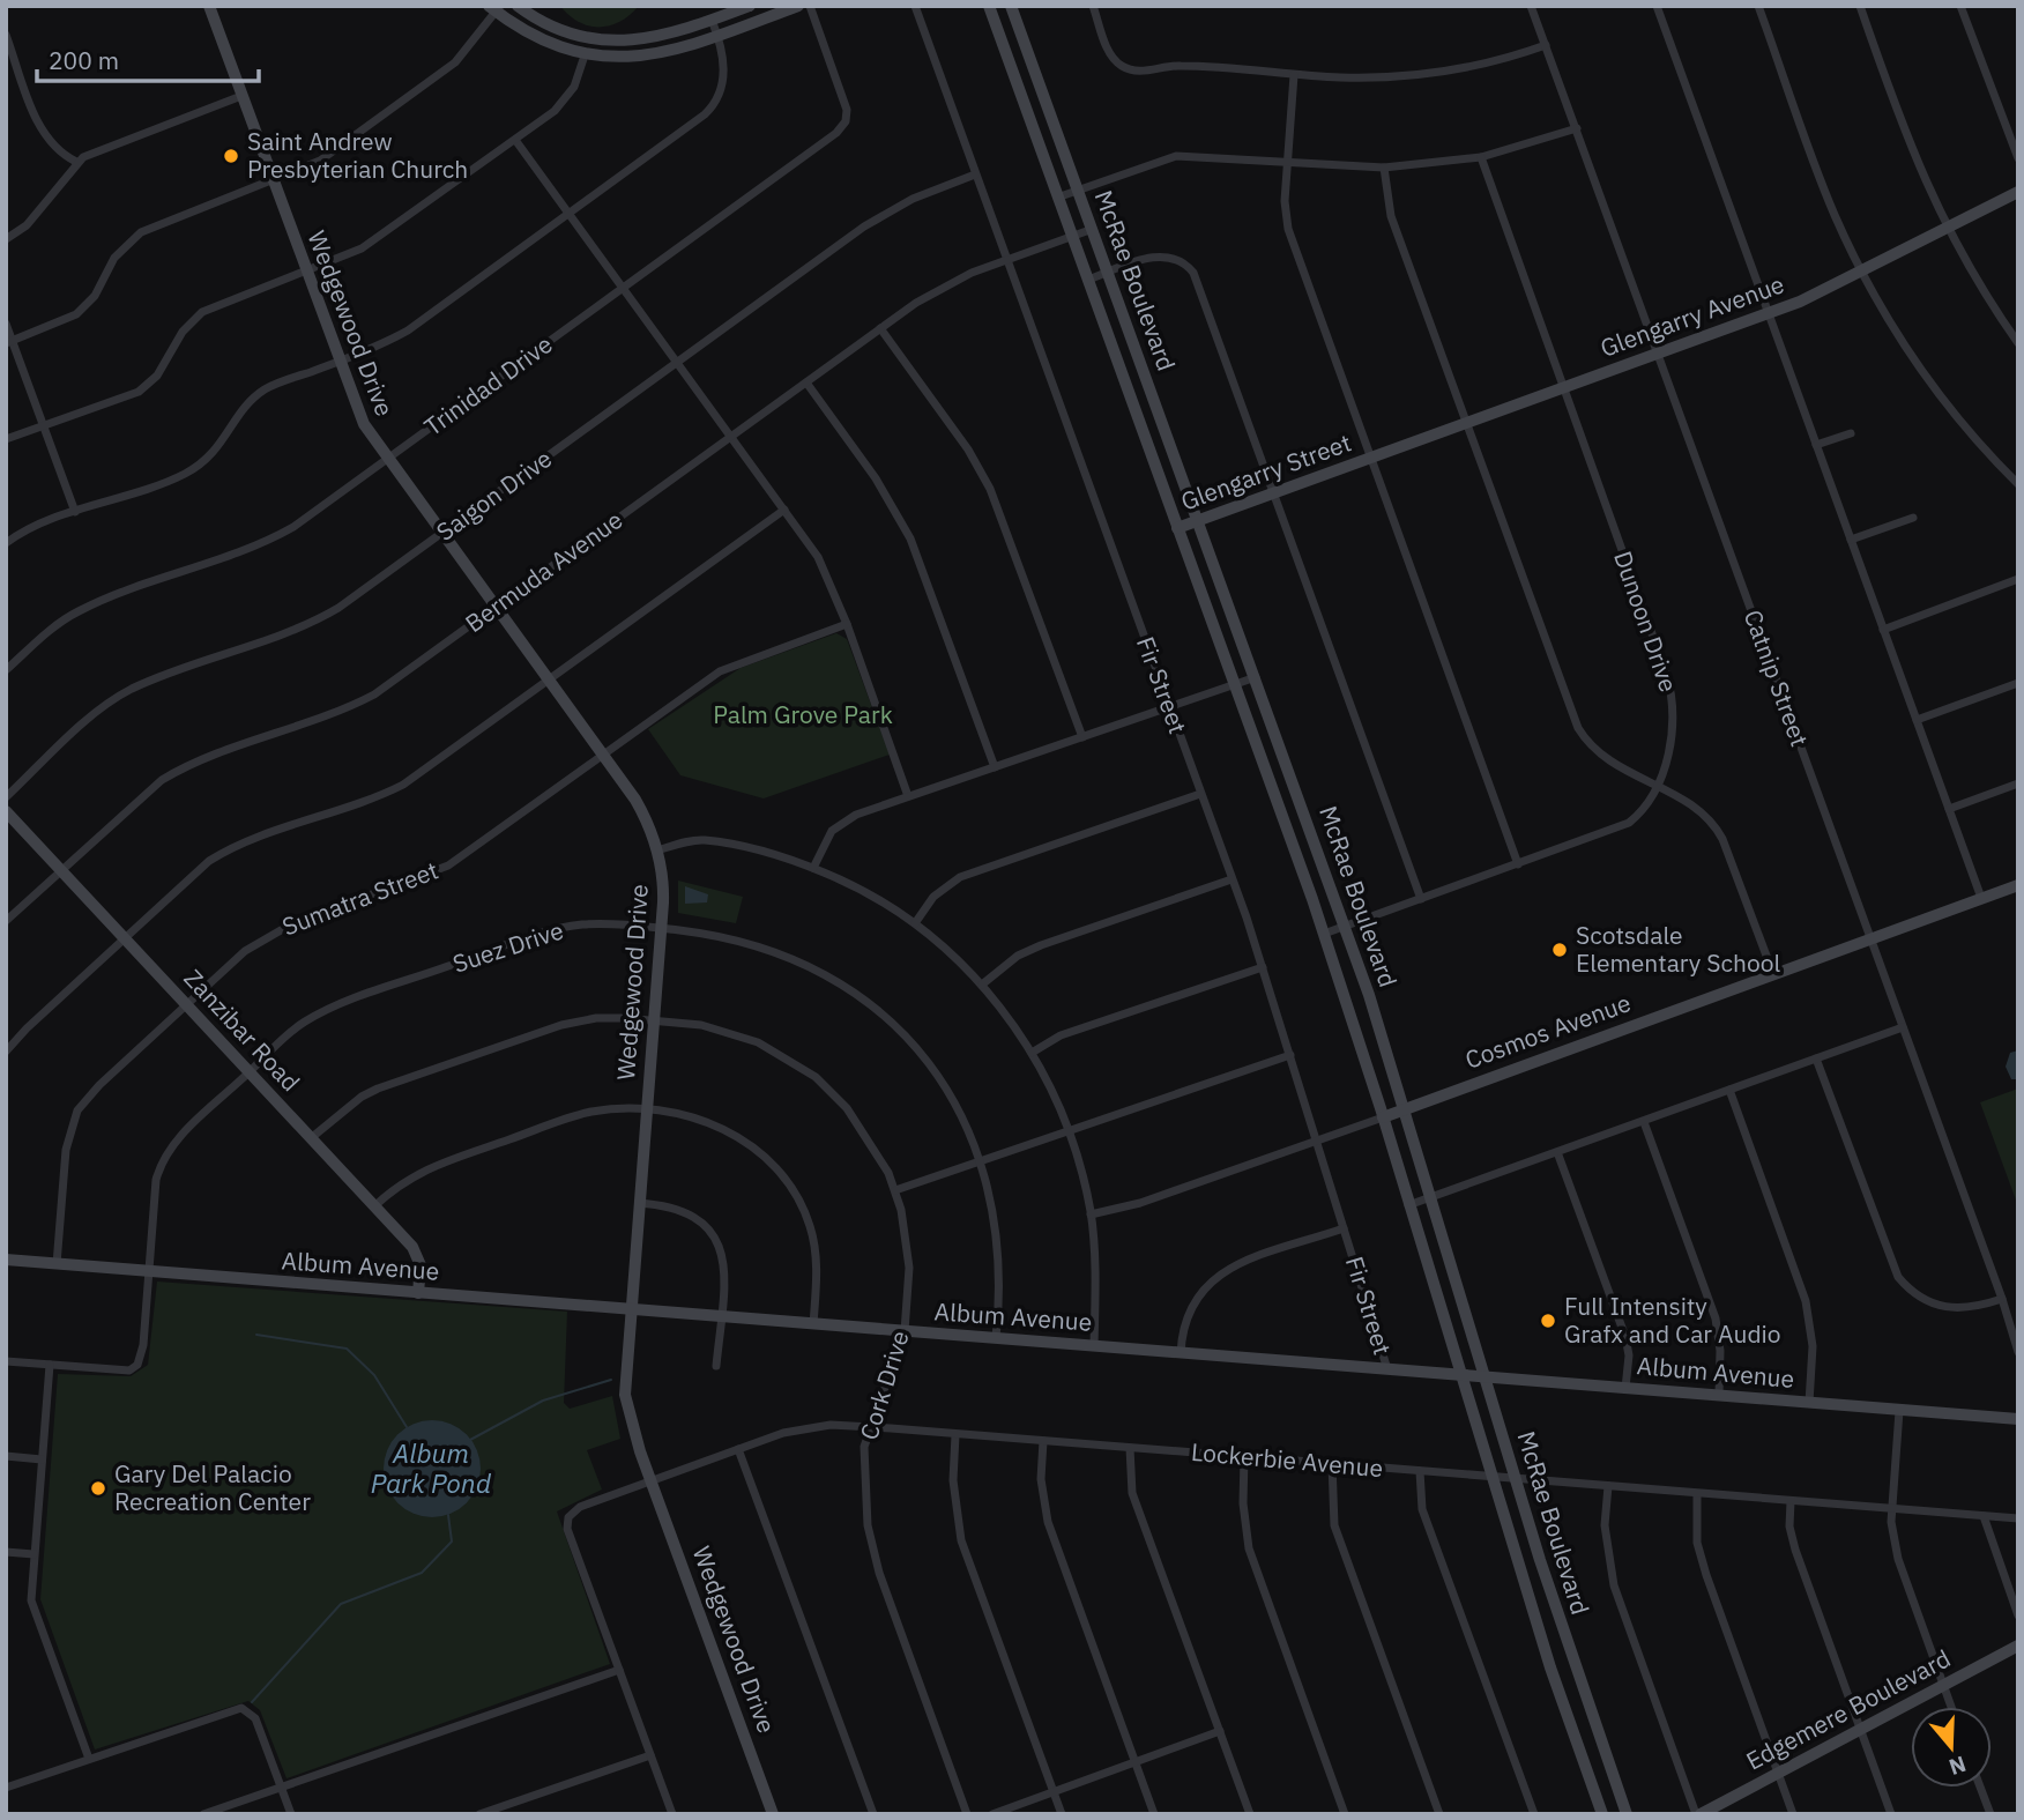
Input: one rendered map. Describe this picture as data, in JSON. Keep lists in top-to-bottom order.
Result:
{
  "streets": {
    "street": [
      "McRae Boulevard",
      "Glengarry Avenue",
      "Wedgewood Drive",
      "Trinidad Drive",
      "Glengarry Street",
      "Saigon Drive",
      "Bermuda Avenue",
      "Dunoon Drive",
      "Catnip Street",
      "Fir Street",
      "Sumatra Street",
      "Suez Drive",
      "Zanzibar Road",
      "Cosmos Avenue",
      "Album Avenue",
      "Cork Drive",
      "Lockerbie Avenue",
      "Edgemere Boulevard"
    ]
  },
  "crossings": [
    ["McRae Boulevard", "Glengarry Street"],
    ["McRae Boulevard", "Bermuda Avenue"],
    ["McRae Boulevard", "Dunoon Drive"],
    ["McRae Boulevard", "Cosmos Avenue"],
    ["McRae Boulevard", "Album Avenue"],
    ["McRae Boulevard", "Lockerbie Avenue"],
    ["Glengarry Avenue", "Glengarry Street"],
    ["Glengarry Avenue", "Dunoon Drive"],
    ["Glengarry Avenue", "Catnip Street"],
    ["Wedgewood Drive", "Trinidad Drive"],
    ["Wedgewood Drive", "Saigon Drive"],
    ["Wedgewood Drive", "Bermuda Avenue"],
    ["Wedgewood Drive", "Sumatra Street"],
    ["Wedgewood Drive", "Suez Drive"],
    ["Wedgewood Drive", "Album Avenue"],
    ["Wedgewood Drive", "Cork Drive"],
    ["Wedgewood Drive", "Lockerbie Avenue"],
    ["Saigon Drive", "Fir Street"],
    ["Bermuda Avenue", "Fir Street"],
    ["Bermuda Avenue", "Zanzibar Road"],
    ["Catnip Street", "Cosmos Avenue"],
    ["Fir Street", "Cosmos Avenue"],
    ["Fir Street", "Album Avenue"],
    ["Sumatra Street", "Zanzibar Road"],
    ["Sumatra Street", "Album Avenue"],
    ["Suez Drive", "Zanzibar Road"],
    ["Suez Drive", "Album Avenue"],
    ["Zanzibar Road", "Album Avenue"],
    ["Zanzibar Road", "Cork Drive"],
    ["Album Avenue", "Cork Drive"],
    ["Cork Drive", "Lockerbie Avenue"]
  ],
  "water": ["Album Park Pond"],
  "parks": ["Palm Grove Park"],
  "places": [
    "Saint Andrew Presbyterian Church",
    "Scotsdale Elementary School",
    "Full Intensity Grafx and Car Audio",
    "Gary Del Palacio Recreation Center"
  ],
  "scale_bar": "200 m",
  "north": "bottom"
}
